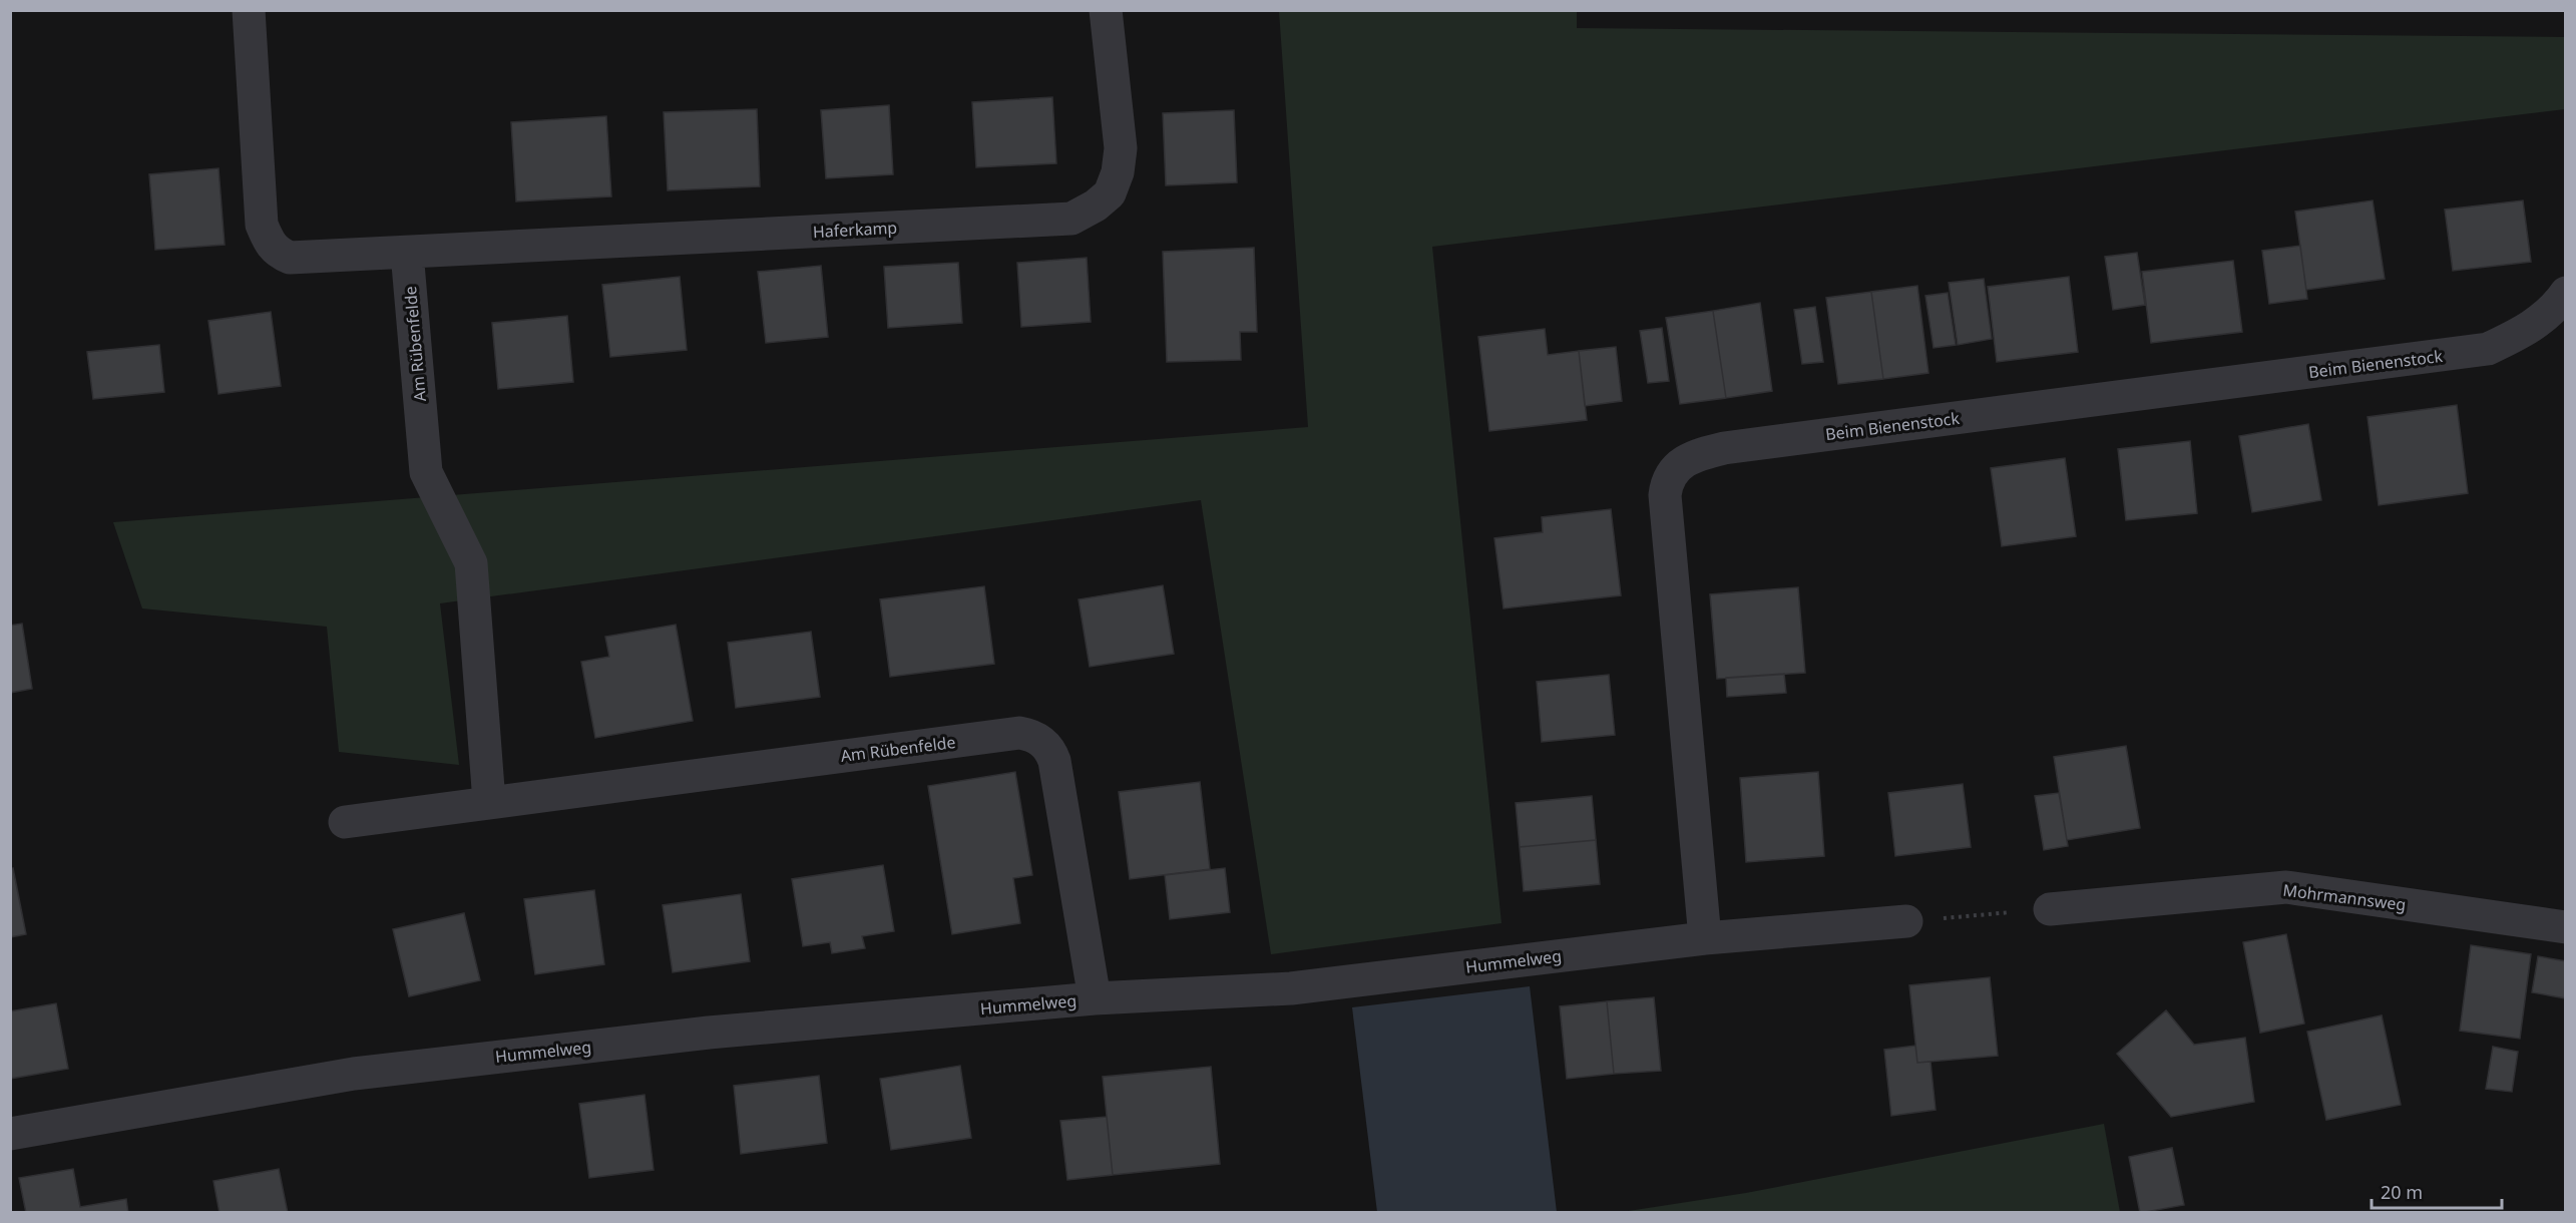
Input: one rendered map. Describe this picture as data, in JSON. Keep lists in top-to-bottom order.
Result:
{
  "streets": {
    "street": [
      "Haferkamp",
      "Am Rübenfelde",
      "Beim Bienenstock",
      "Mohrmannsweg",
      "Hummelweg"
    ]
  },
  "crossings": [
    ["Haferkamp", "Am Rübenfelde"],
    ["Am Rübenfelde", "Hummelweg"],
    ["Beim Bienenstock", "Hummelweg"]
  ],
  "scale_bar": "20 m"
}
